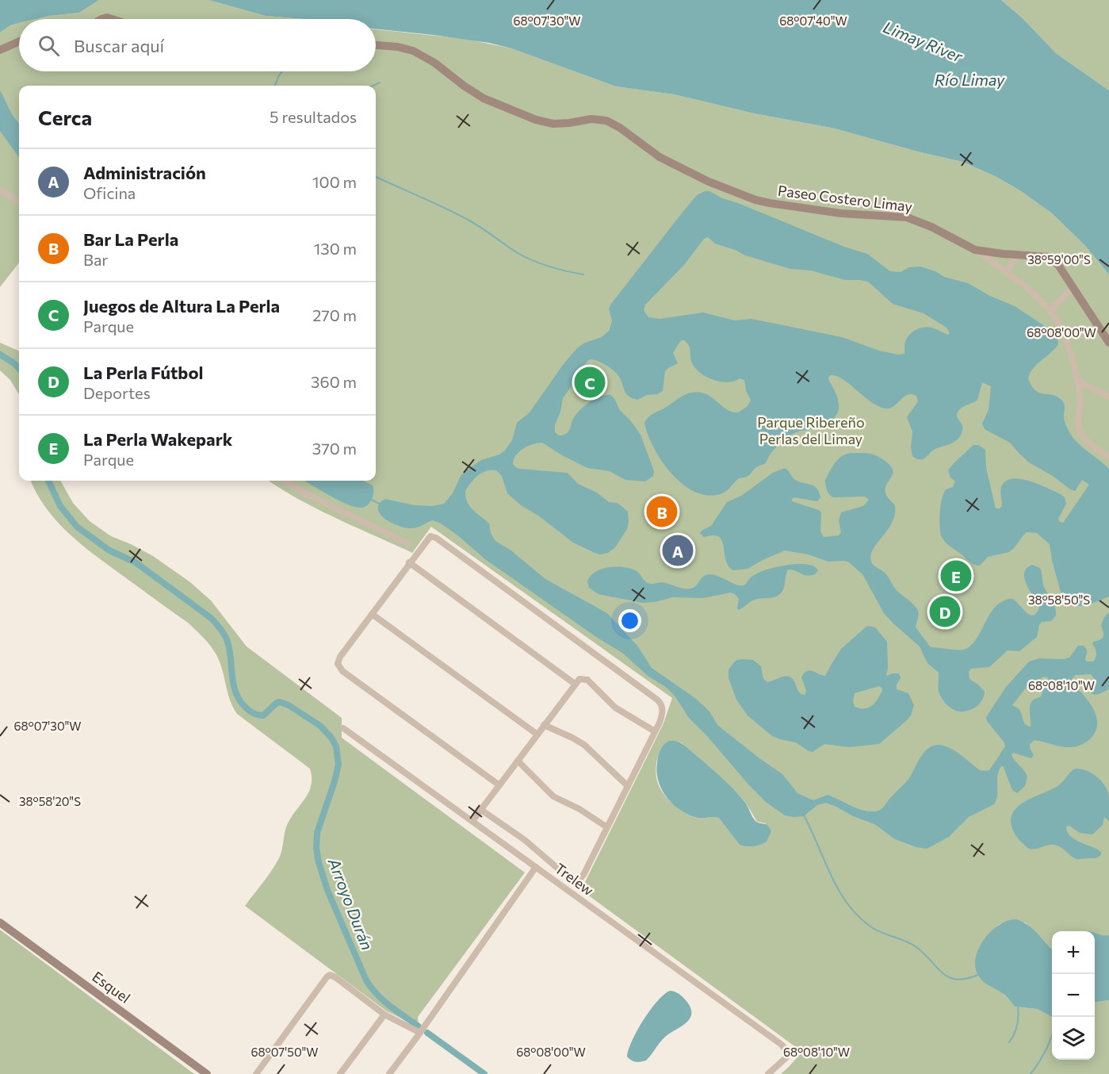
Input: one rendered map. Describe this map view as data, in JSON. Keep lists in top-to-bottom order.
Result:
{
  "streets": {
    "street": ["Paseo Costero Limay", "Trelew", "Esquel"]
  },
  "water": ["Limay River", "Río Limay", "Arroyo Durán"],
  "parks": ["Parque Ribereño Perlas del Limay"],
  "page": {
    "search": "Buscar aquí",
    "heading": ["Cerca", "5 resultados"],
    "list": [
      {
        "mark": "A",
        "name": "Administración",
        "note": "Oficina",
        "value": "100 m"
      },
      {
        "mark": "B",
        "name": "Bar La Perla",
        "note": "Bar",
        "value": "130 m"
      },
      {
        "mark": "C",
        "name": "Juegos de Altura La Perla",
        "note": "Parque",
        "value": "270 m"
      },
      {
        "mark": "D",
        "name": "La Perla Fútbol",
        "note": "Deportes",
        "value": "360 m"
      },
      {
        "mark": "E",
        "name": "La Perla Wakepark",
        "note": "Parque",
        "value": "370 m"
      }
    ],
    "pins": [
      "C",
      "B",
      "A",
      "E",
      "D"
    ],
    "map_buttons": ["+", "−"]
  },
  "coordinates": [
    "68°07'30\"W",
    "68°07'40\"W",
    "38°59'00\"S",
    "68°08'00\"W",
    "38°58'50\"S",
    "68°08'10\"W",
    "38°58'20\"S",
    "68°07'50\"W"
  ]
}
